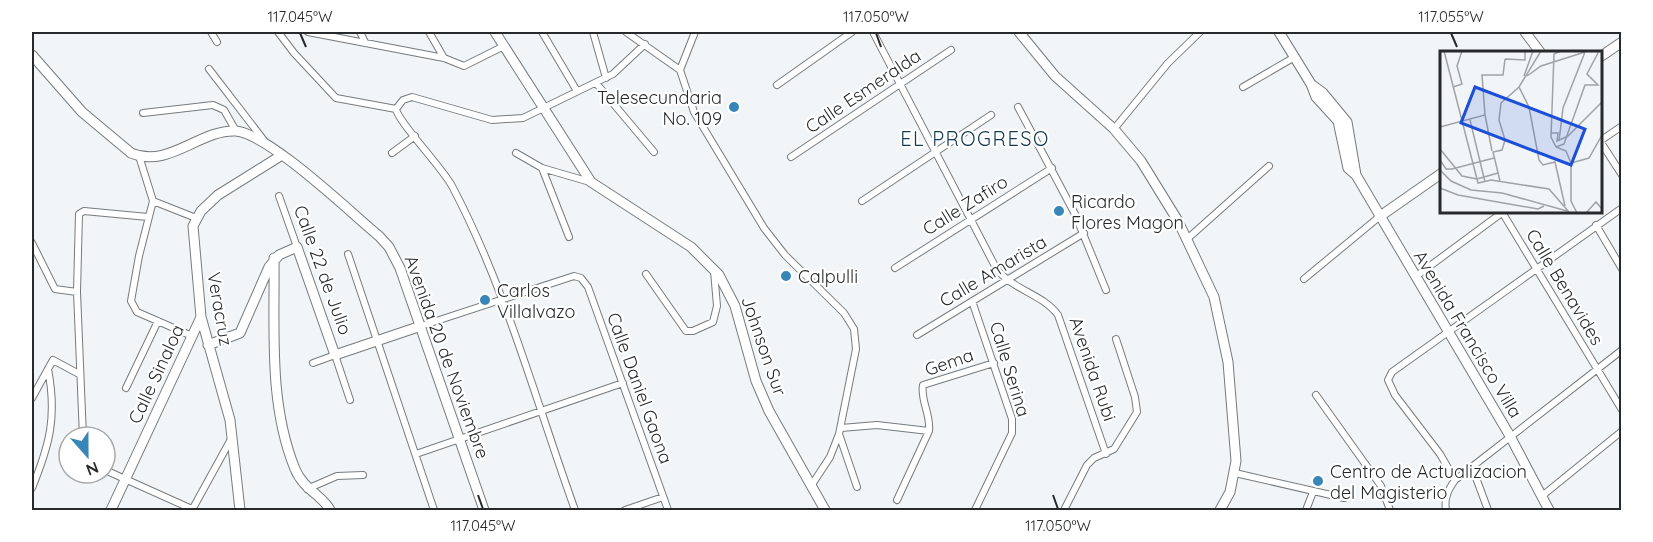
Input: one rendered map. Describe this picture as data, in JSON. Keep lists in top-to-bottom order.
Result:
{
  "streets": {
    "street": [
      "Calle Esmeralda",
      "Calle Zafiro",
      "Calle 22 de Julio",
      "Calle Amarista",
      "Calle Benavides",
      "Veracruz",
      "Avenida Francisco Villa",
      "Johnson Sur",
      "Avenida 20 de Noviembre",
      "Gema",
      "Calle Serina",
      "Avenida Rubi",
      "Calle Sinaloa",
      "Calle Daniel Gaona"
    ]
  },
  "crossings": [
    ["Calle Esmeralda", "Avenida Rubi"],
    ["Calle Zafiro", "Avenida Rubi"],
    ["Calle Amarista", "Calle Serina"],
    ["Calle Amarista", "Avenida Rubi"],
    ["Veracruz", "Calle Sinaloa"],
    ["Gema", "Calle Serina"]
  ],
  "districts": ["EL PROGRESO"],
  "places": [
    "Telesecundaria No. 109",
    "Ricardo Flores Magon",
    "Calpulli",
    "Carlos Villalvazo",
    "Centro de Actualizacion del Magisterio"
  ],
  "north": "bottom",
  "coordinates": ["117.045°W", "117.050°W", "117.055°W"]
}
